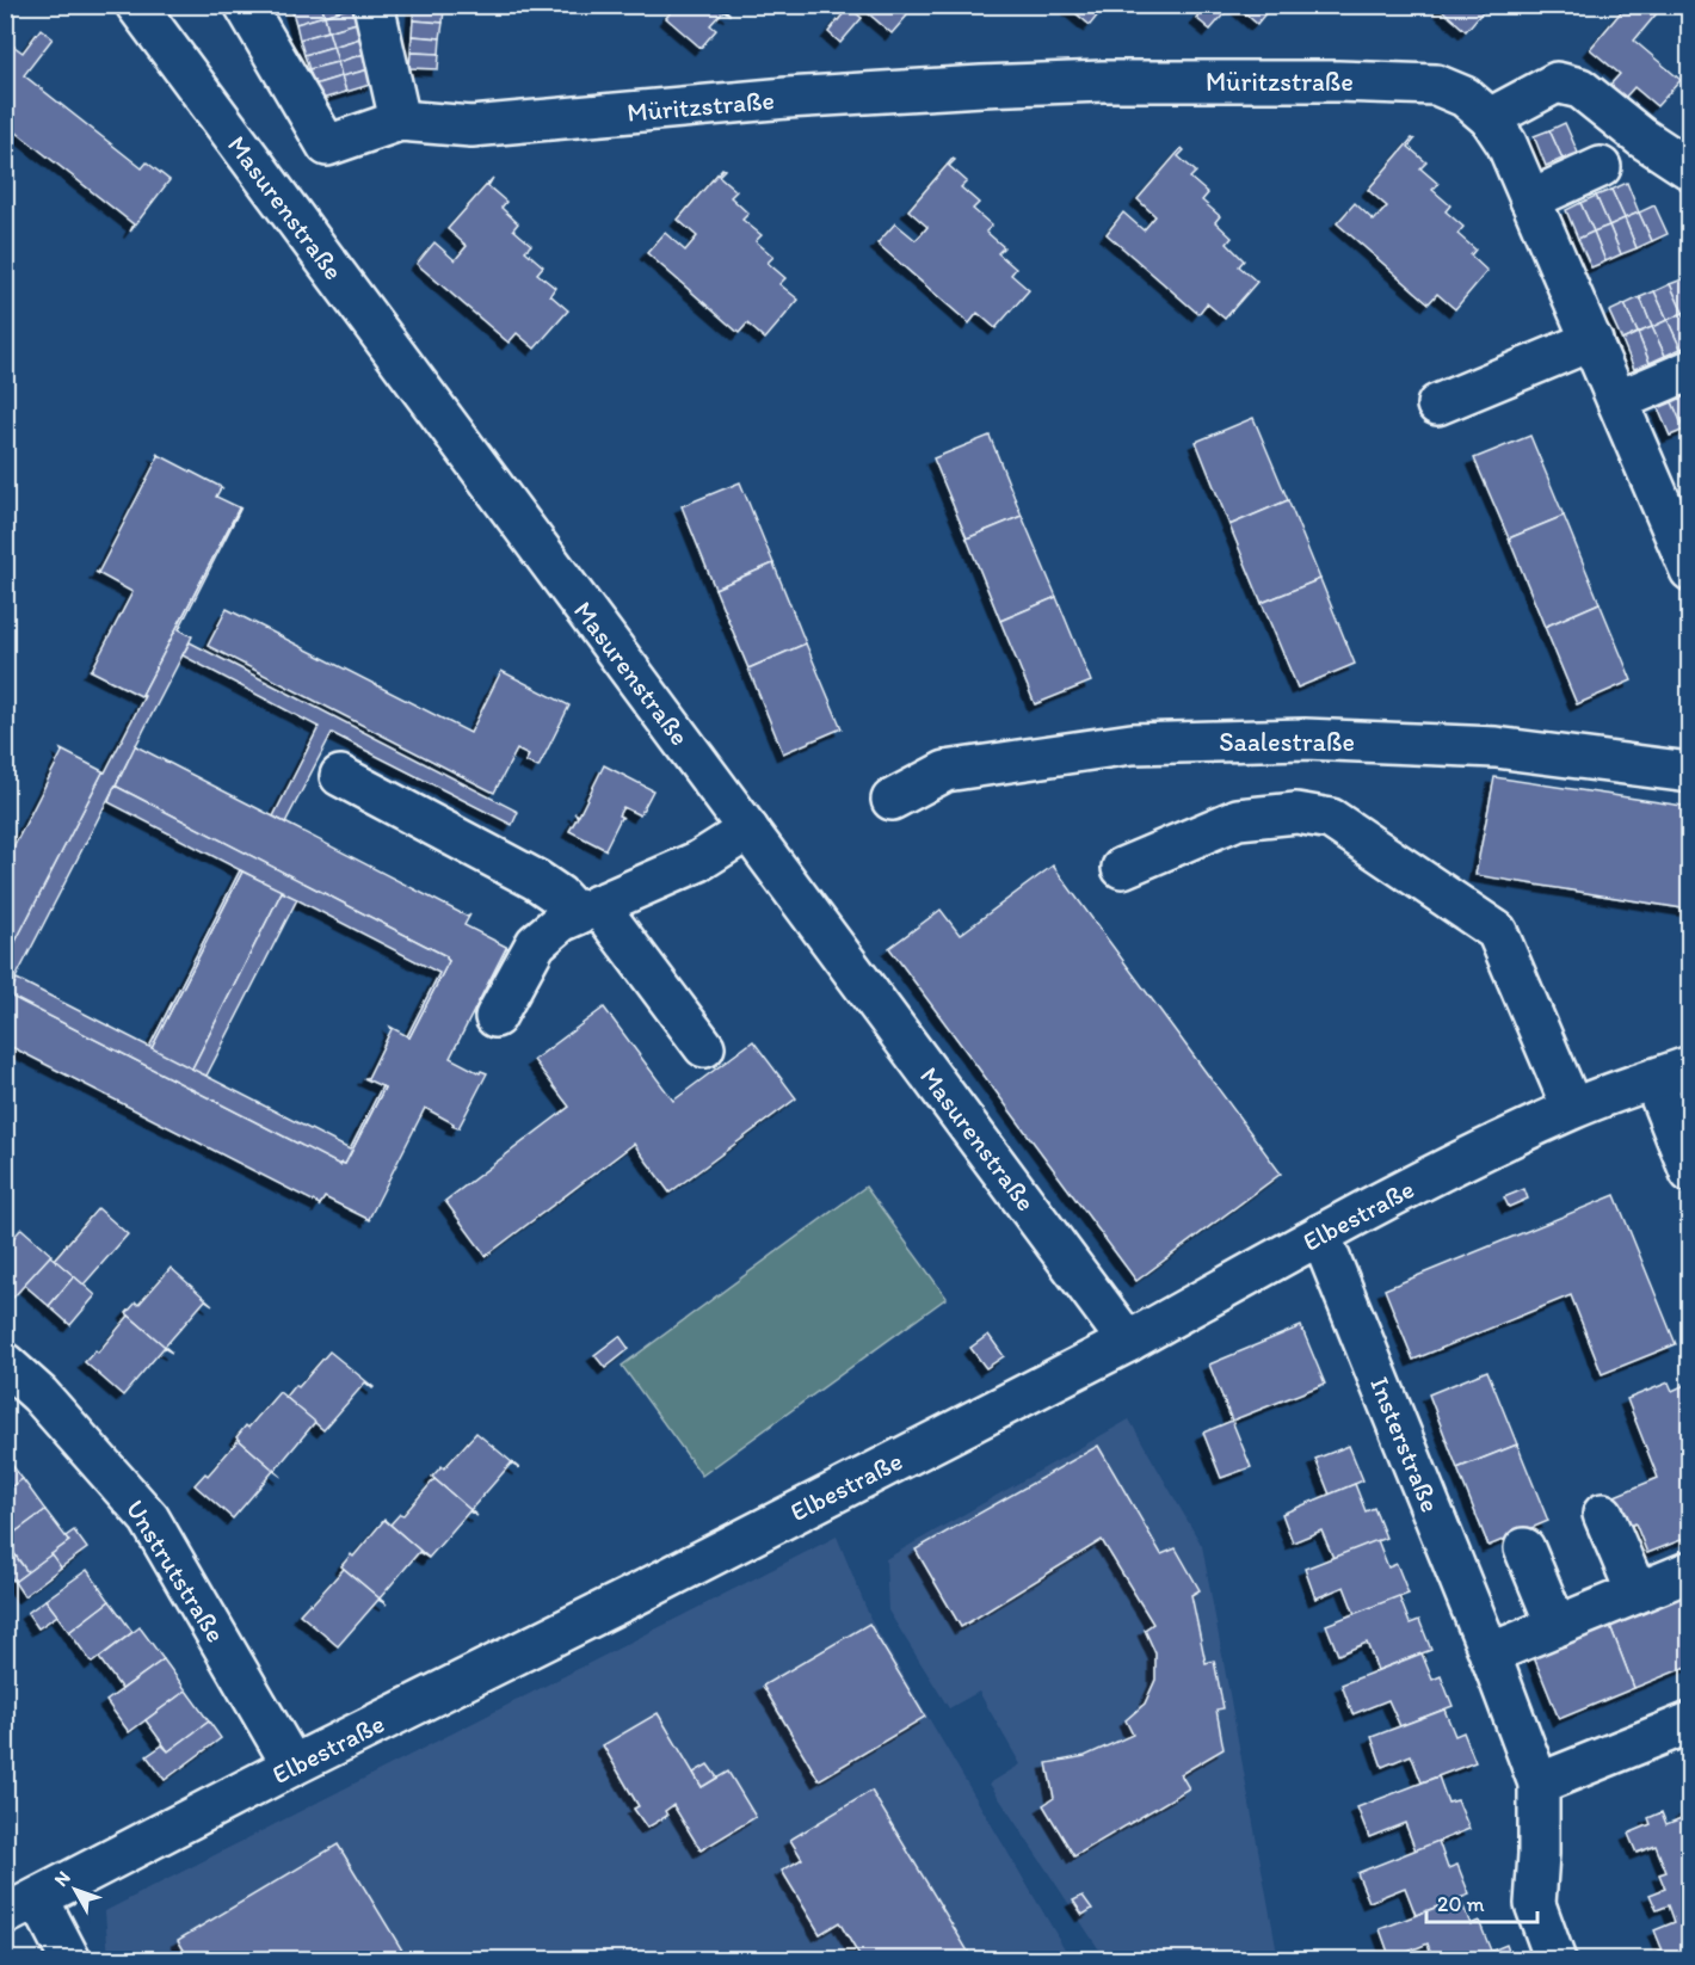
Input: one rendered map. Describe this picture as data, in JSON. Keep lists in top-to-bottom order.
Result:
{
  "streets": {
    "street": [
      "Müritzstraße",
      "Masurenstraße",
      "Saalestraße",
      "Elbestraße",
      "Insterstraße",
      "Unstrutstraße"
    ]
  },
  "crossings": [
    ["Masurenstraße", "Elbestraße"],
    ["Elbestraße", "Insterstraße"],
    ["Elbestraße", "Unstrutstraße"]
  ],
  "scale_bar": "20 m",
  "north": "top left"
}
